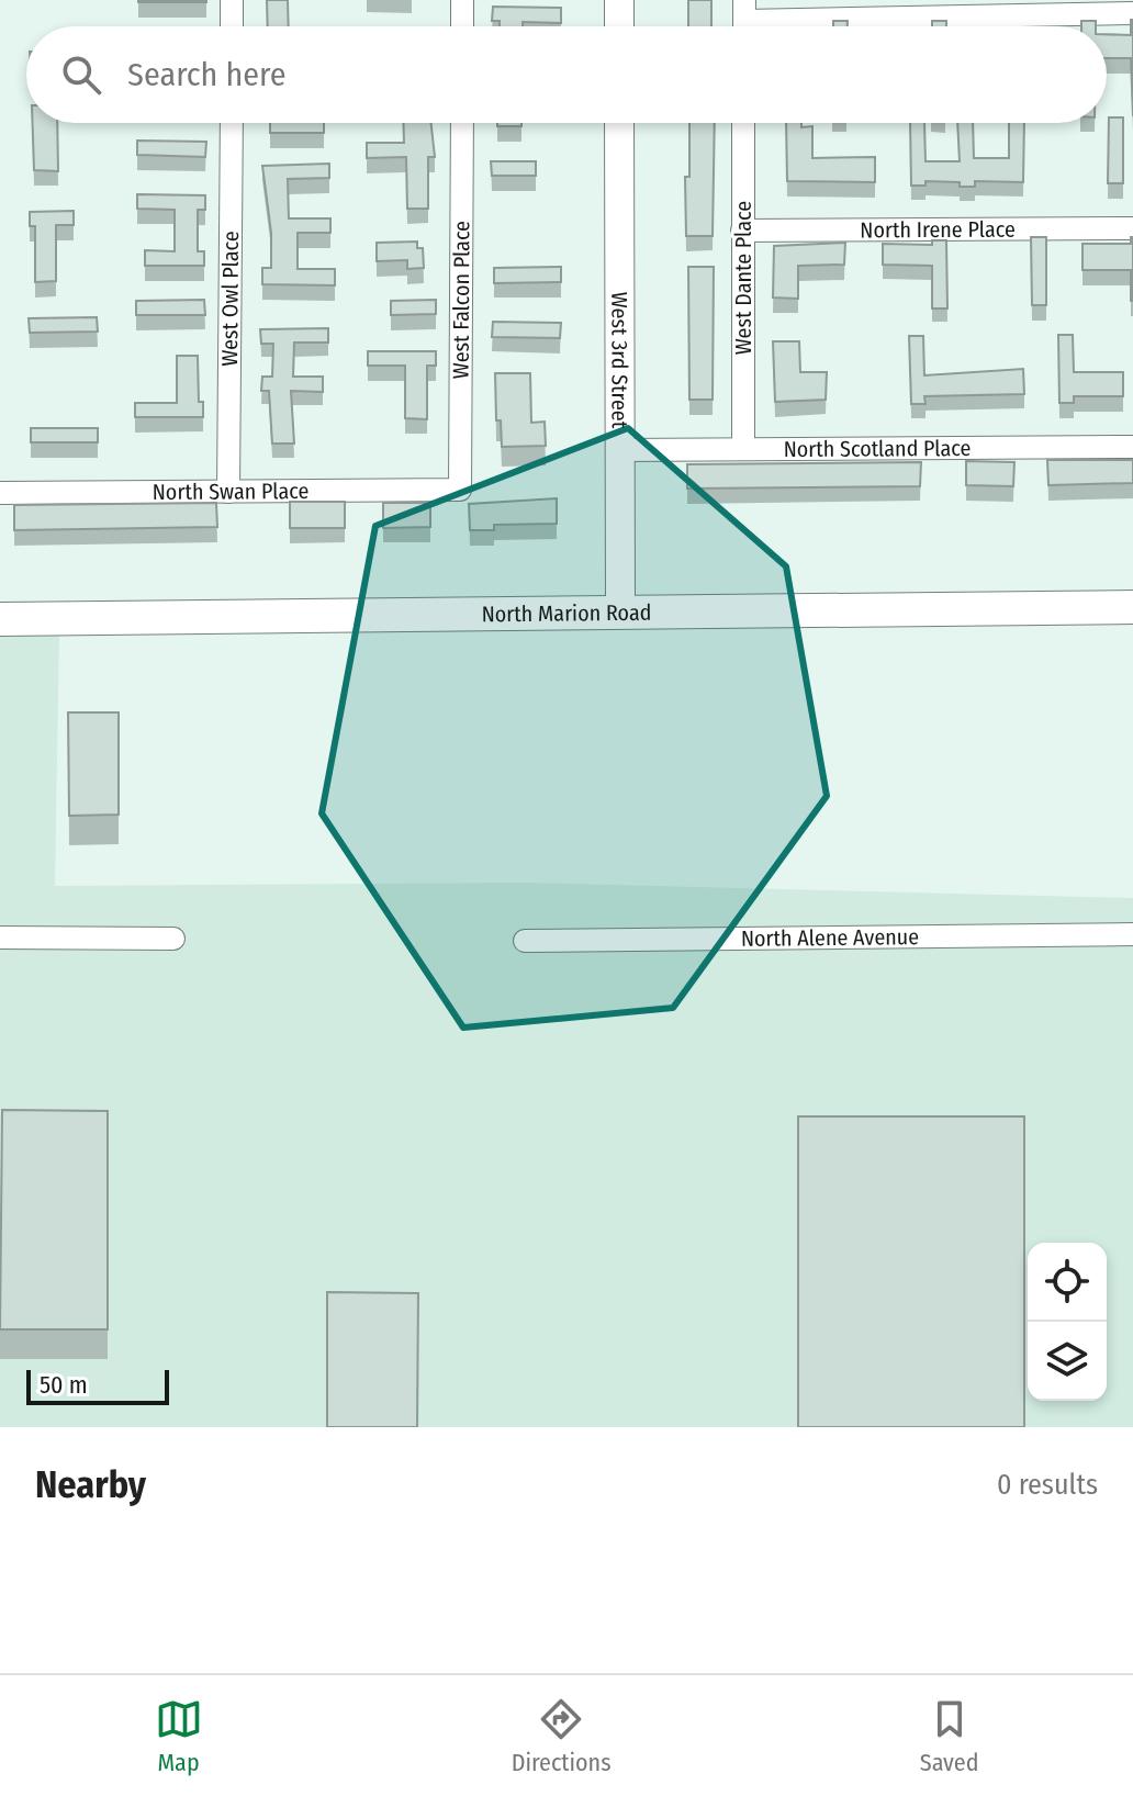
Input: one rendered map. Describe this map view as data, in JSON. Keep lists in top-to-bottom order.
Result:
{
  "streets": {
    "main road": ["North Marion Road"],
    "street": [
      "North Irene Place",
      "West Dante Place",
      "West Falcon Place",
      "West Owl Place",
      "West 3rd Street",
      "North Scotland Place",
      "North Swan Place",
      "North Alene Avenue"
    ]
  },
  "crossings": [
    ["North Irene Place", "West Dante Place"],
    ["West Dante Place", "North Scotland Place"],
    ["West Falcon Place", "North Swan Place"],
    ["West Owl Place", "North Swan Place"],
    ["West 3rd Street", "North Scotland Place"],
    ["West 3rd Street", "North Marion Road"]
  ],
  "scale_bar": "50 m",
  "page": {
    "search": "Search here",
    "scale": "50 m",
    "heading": ["Nearby", "0 results"],
    "nav": ["Map", "Directions", "Saved"]
  }
}
